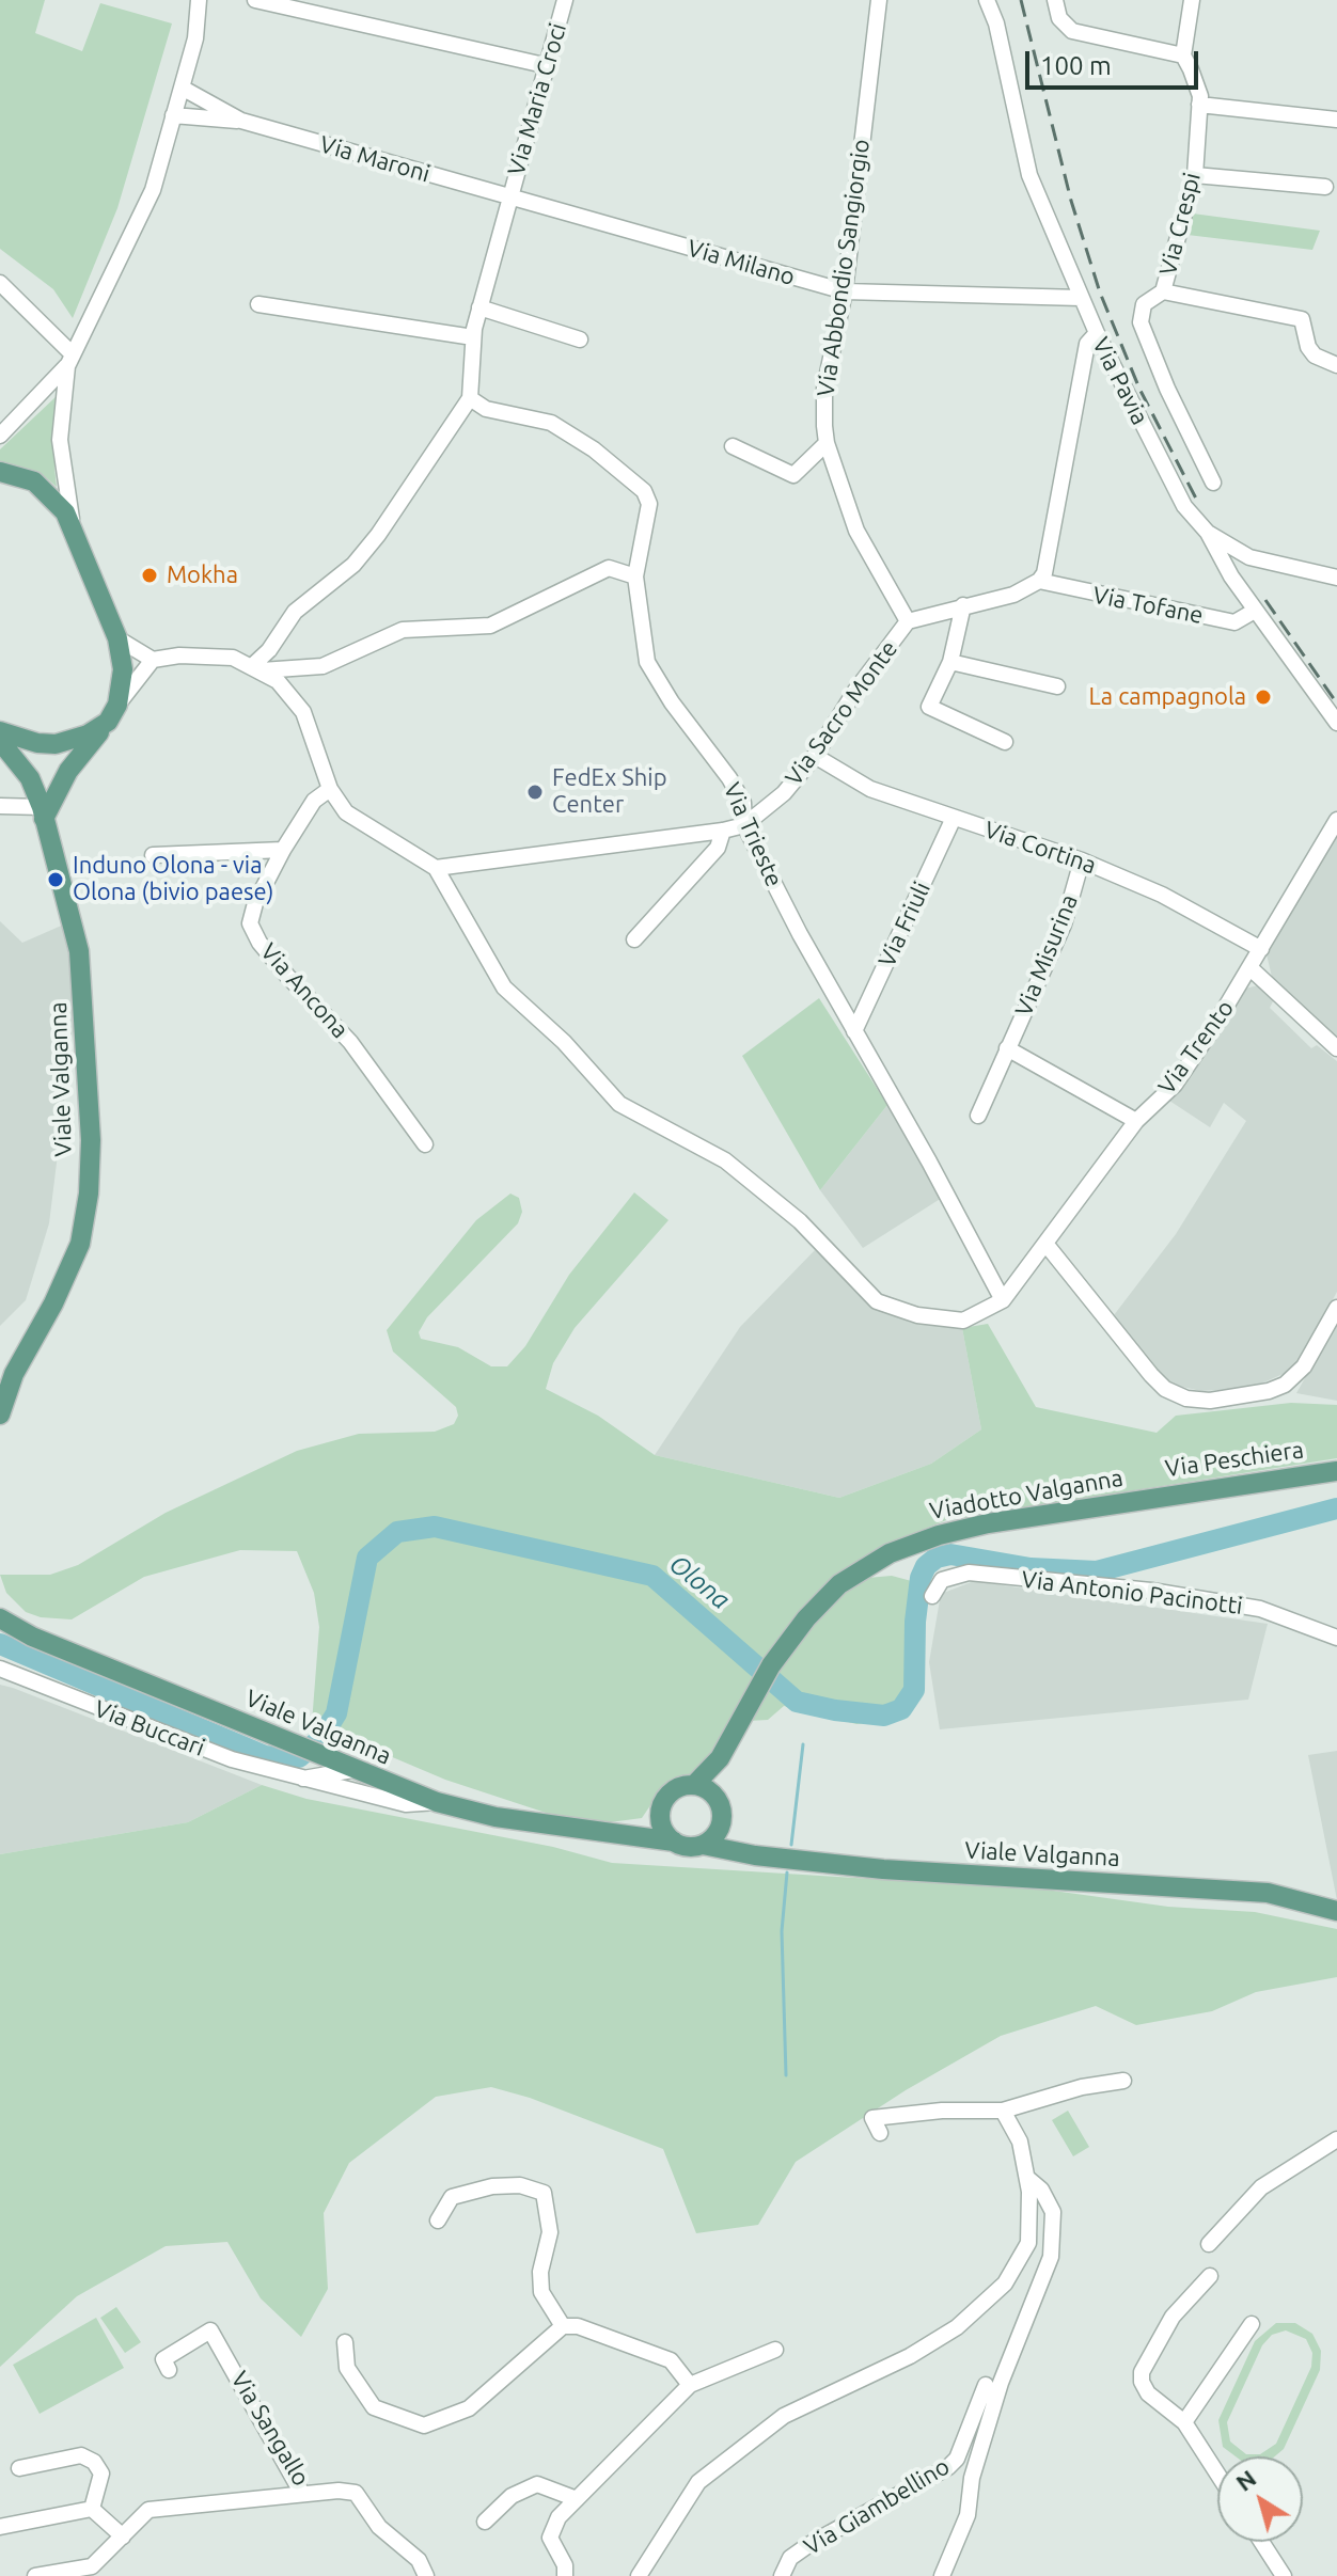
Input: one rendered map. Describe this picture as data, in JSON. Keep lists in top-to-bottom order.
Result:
{
  "streets": {
    "main road": ["Viale Valganna", "Via Peschiera", "Viadotto Valganna"],
    "street": [
      "Via Maria Croci",
      "Via Maroni",
      "Via Crespi",
      "Via Milano",
      "Via Abbondio Sangiorgio",
      "Via Pavia",
      "Via Tofane",
      "Via Sacro Monte",
      "Via Trieste",
      "Via Cortina",
      "Via Friuli",
      "Via Misurina",
      "Via Ancona",
      "Via Trento",
      "Via Antonio Pacinotti",
      "Via Buccari",
      "Via Sangallo",
      "Via Giambellino"
    ]
  },
  "crossings": [
    ["Via Maria Croci", "Via Maroni"],
    ["Via Maria Croci", "Via Milano"],
    ["Via Maria Croci", "Via Trieste"],
    ["Via Maroni", "Via Milano"],
    ["Via Milano", "Via Abbondio Sangiorgio"],
    ["Via Milano", "Via Pavia"],
    ["Via Abbondio Sangiorgio", "Via Sacro Monte"],
    ["Via Pavia", "Via Tofane"],
    ["Via Tofane", "Via Sacro Monte"],
    ["Via Sacro Monte", "Via Trieste"],
    ["Via Sacro Monte", "Via Cortina"],
    ["Via Trieste", "Via Friuli"],
    ["Via Trieste", "Via Trento"],
    ["Via Cortina", "Via Friuli"],
    ["Via Cortina", "Via Misurina"],
    ["Via Cortina", "Via Trento"],
    ["Viale Valganna", "Via Buccari"],
    ["Via Peschiera", "Viadotto Valganna"]
  ],
  "water": ["Olona"],
  "places": [
    "Mokha",
    "La campagnola",
    "FedEx Ship Center",
    "Induno Olona - via Olona (bivio paese)"
  ],
  "scale_bar": "100 m",
  "north": "top left"
}
